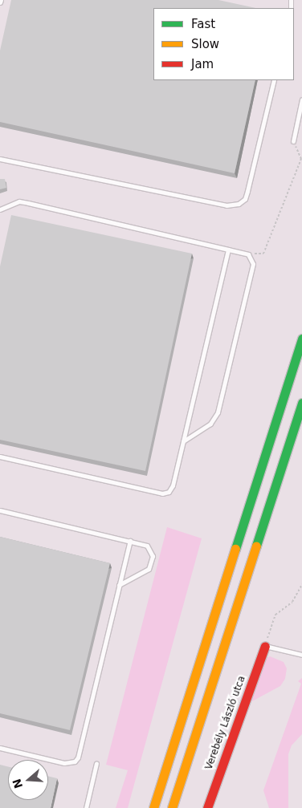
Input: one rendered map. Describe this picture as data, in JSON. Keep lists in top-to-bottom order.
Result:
{
  "streets": {
    "main road": ["Verebély László utca"]
  },
  "legend": ["Fast", "Slow", "Jam"],
  "north": "left"
}
